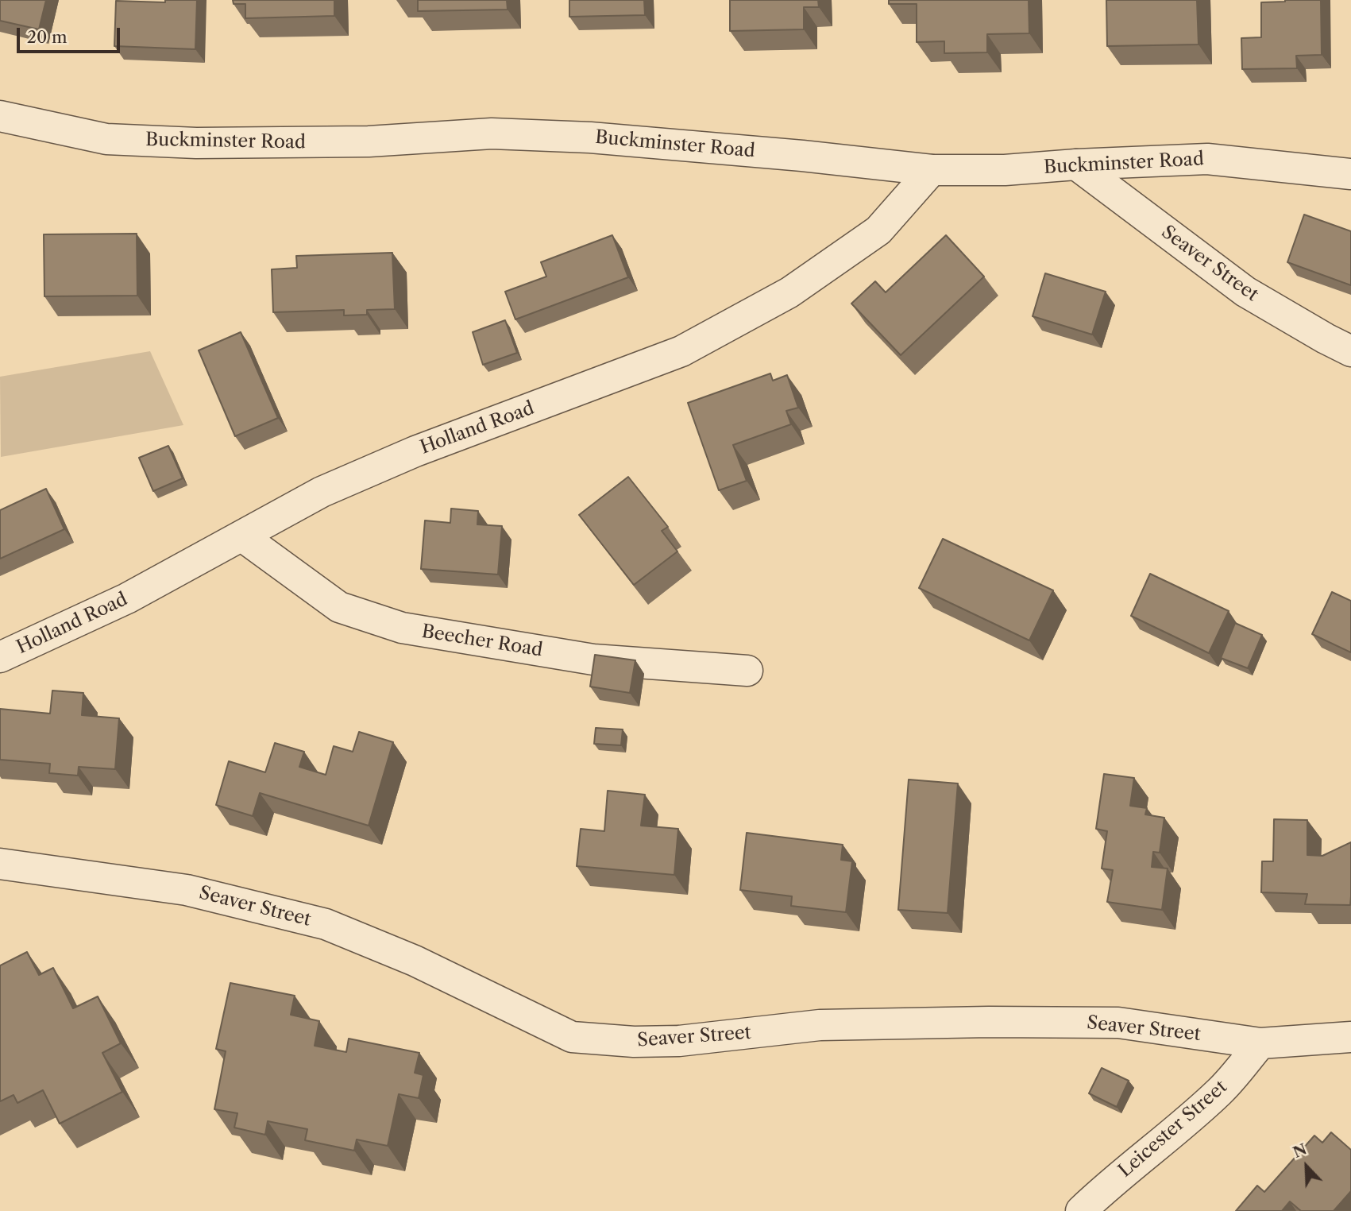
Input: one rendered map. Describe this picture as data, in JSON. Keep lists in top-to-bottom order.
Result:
{
  "streets": {
    "street": [
      "Buckminster Road",
      "Seaver Street",
      "Holland Road",
      "Beecher Road",
      "Leicester Street"
    ]
  },
  "crossings": [
    ["Buckminster Road", "Seaver Street"],
    ["Buckminster Road", "Holland Road"],
    ["Seaver Street", "Leicester Street"],
    ["Holland Road", "Beecher Road"]
  ],
  "scale_bar": "20 m",
  "north": "top left"
}
